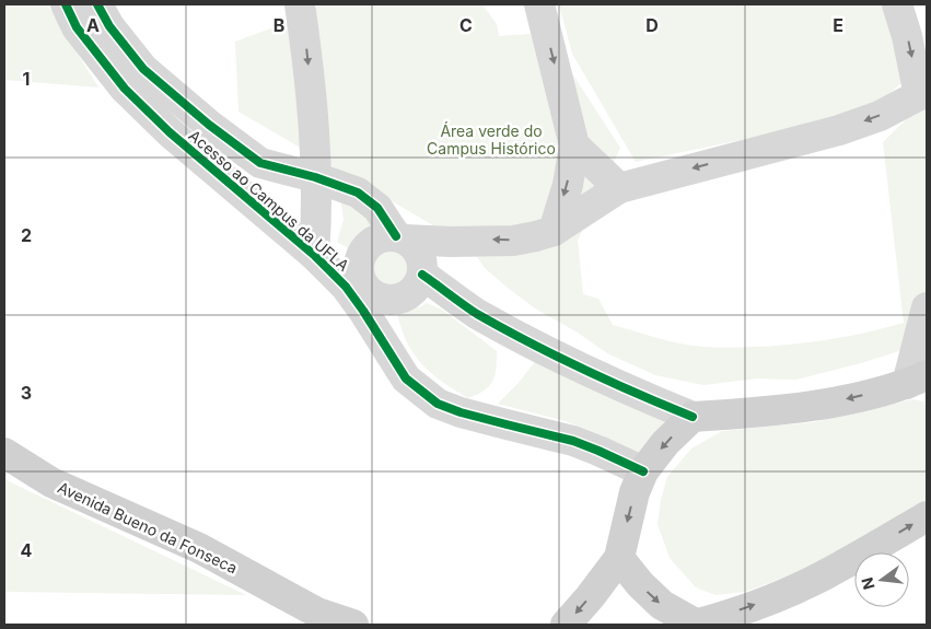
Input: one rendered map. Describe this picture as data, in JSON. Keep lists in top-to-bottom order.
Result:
{
  "streets": {
    "main road": ["Avenida Bueno da Fonseca"],
    "street": ["Acesso ao Campus da UFLA"]
  },
  "parks": ["Área verde do Campus Histórico"],
  "north": "left",
  "grid": {
    "columns": [
      "A",
      "B",
      "C",
      "D",
      "E"
    ],
    "rows": [
      "1",
      "2",
      "3",
      "4"
    ]
  }
}
